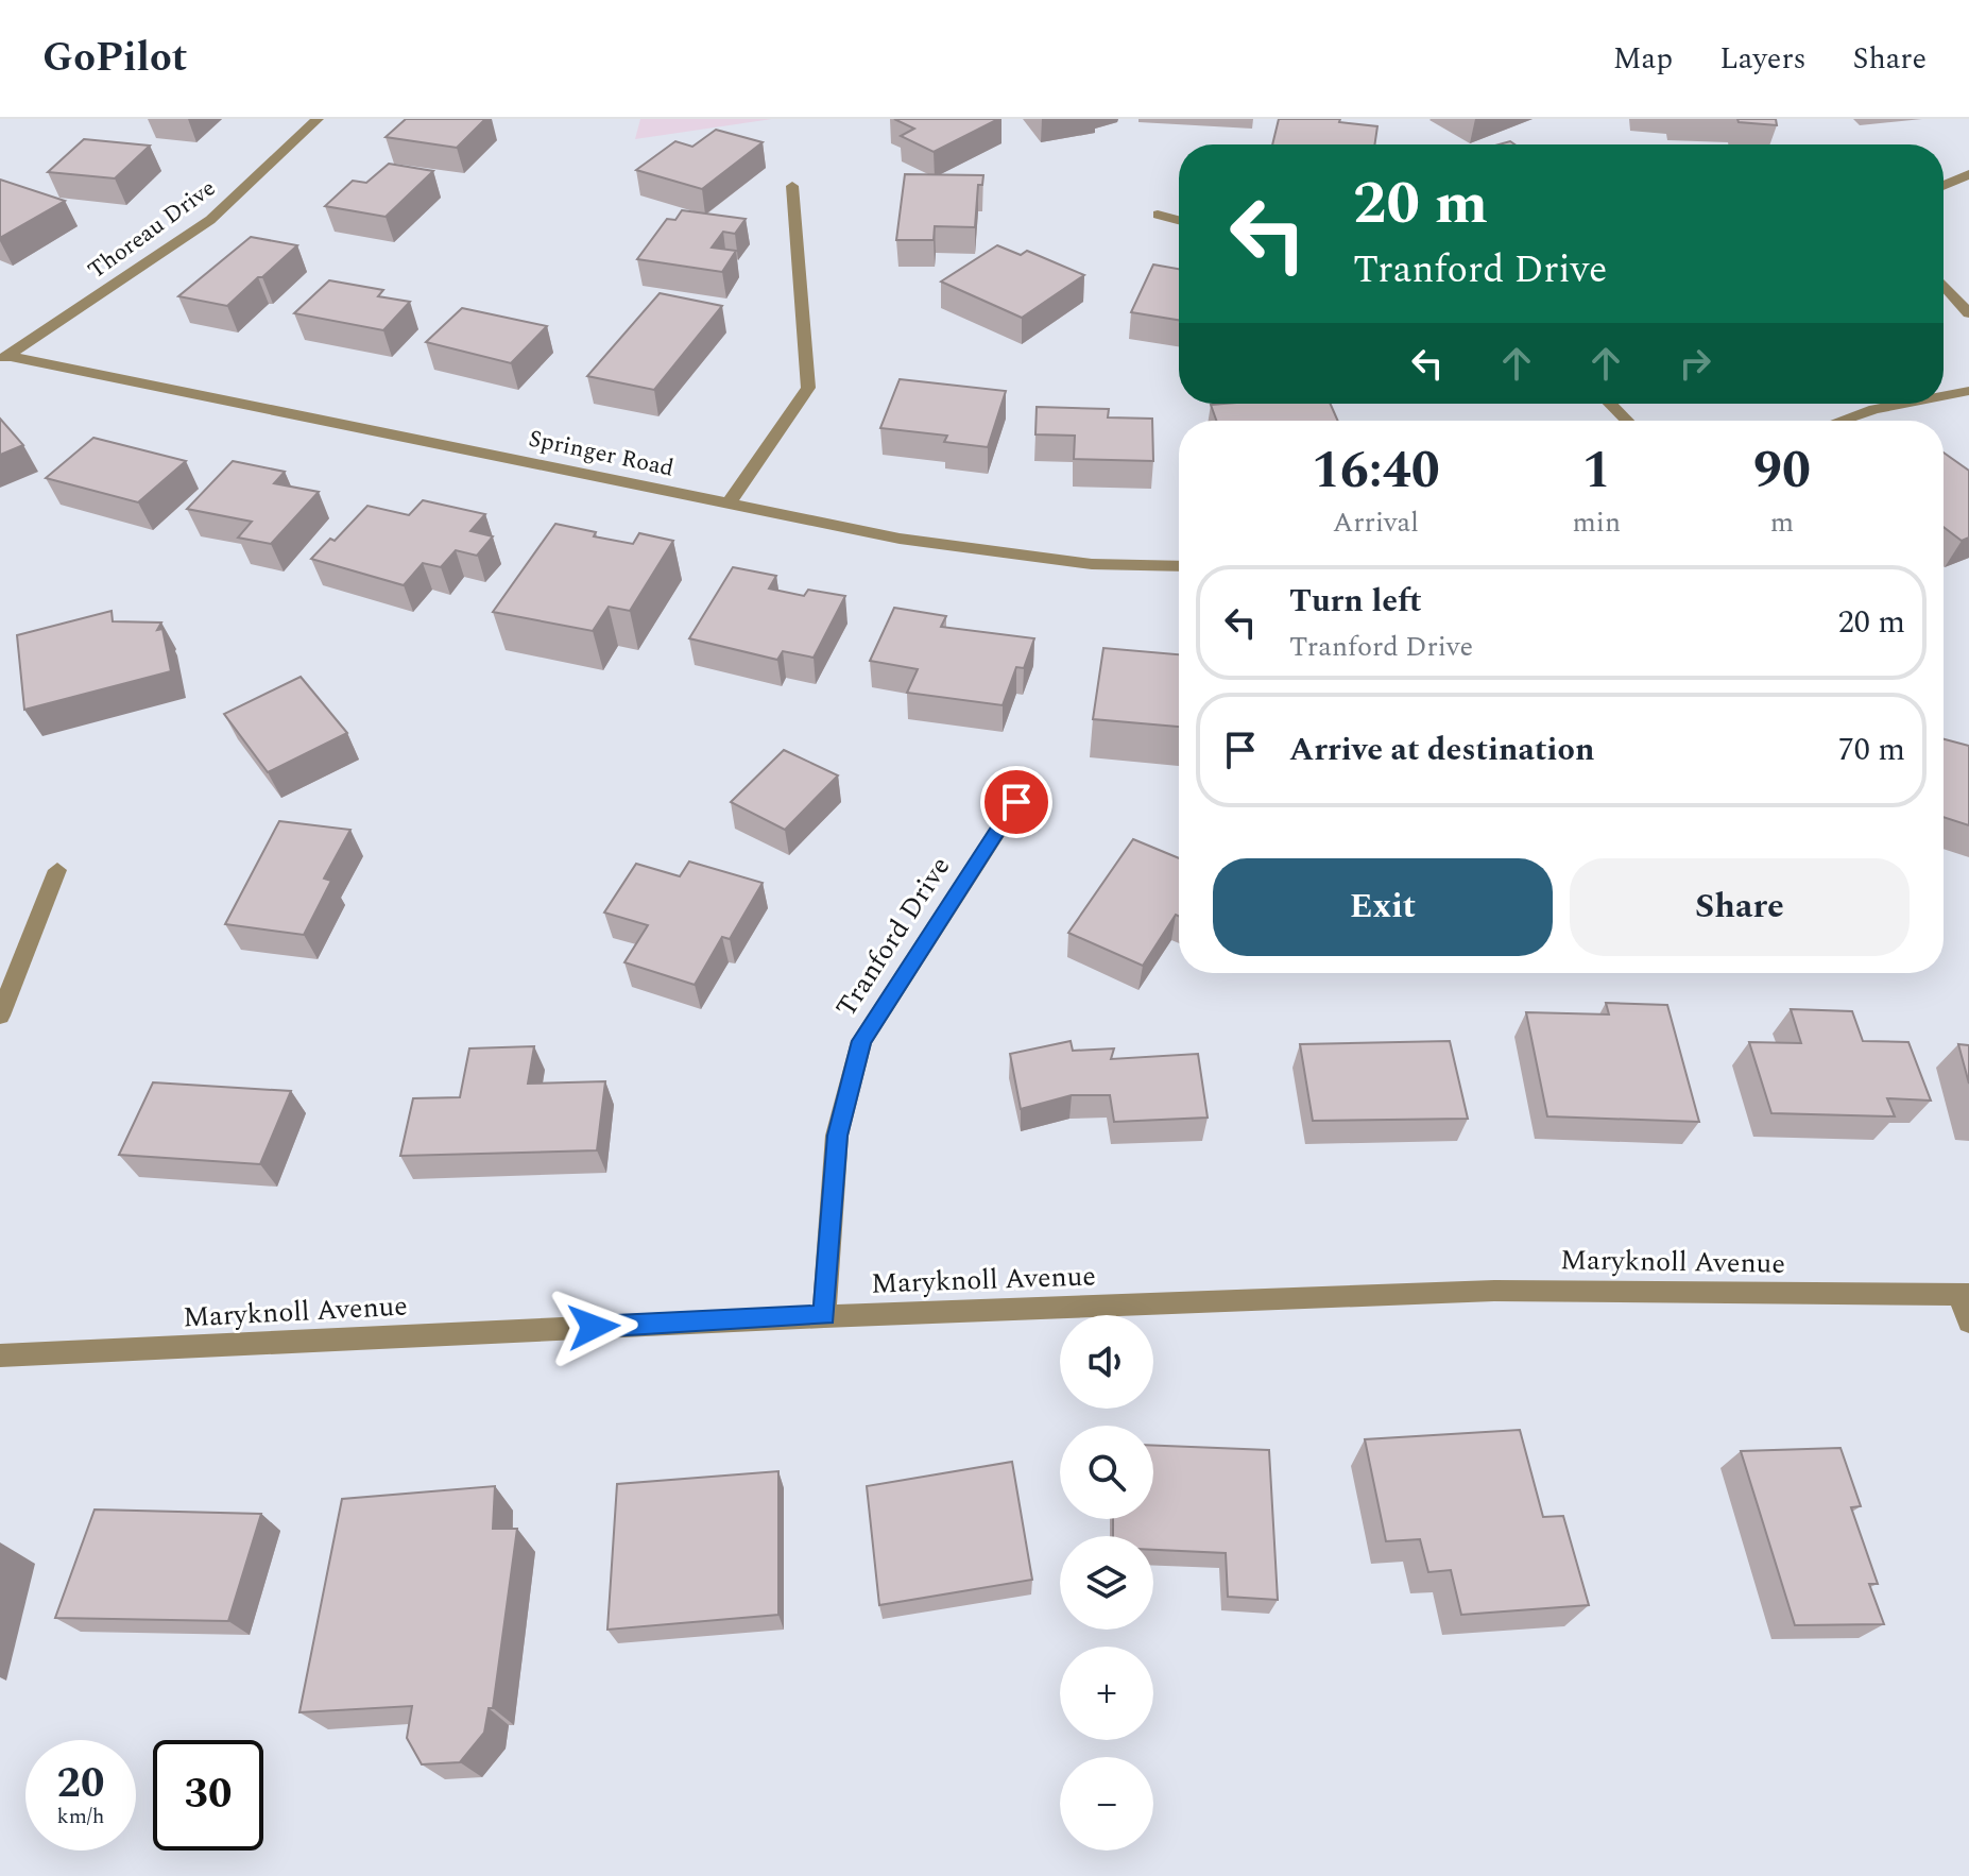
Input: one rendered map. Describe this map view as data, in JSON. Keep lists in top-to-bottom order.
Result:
{
  "streets": {
    "street": [
      "Thoreau Drive",
      "Springer Road",
      "Tranford Drive",
      "Maryknoll Avenue"
    ]
  },
  "crossings": [
    ["Thoreau Drive", "Springer Road"],
    ["Tranford Drive", "Maryknoll Avenue"]
  ],
  "page": {
    "header": "GoPilot",
    "nav": ["Map", "Layers", "Share"],
    "turn": ["20 m", "Tranford Drive"],
    "eta": [
      "16:40",
      "Arrival",
      "1",
      "min",
      "90",
      "m"
    ],
    "list": [
      {
        "name": "Turn left",
        "note": "Tranford Drive",
        "value": "20 m"
      },
      {
        "name": "Arrive at destination",
        "value": "70 m"
      }
    ],
    "buttons": ["Exit", "Share"],
    "map_buttons": ["+", "−"],
    "speed": "20 km/h",
    "limit": "30"
  }
}
